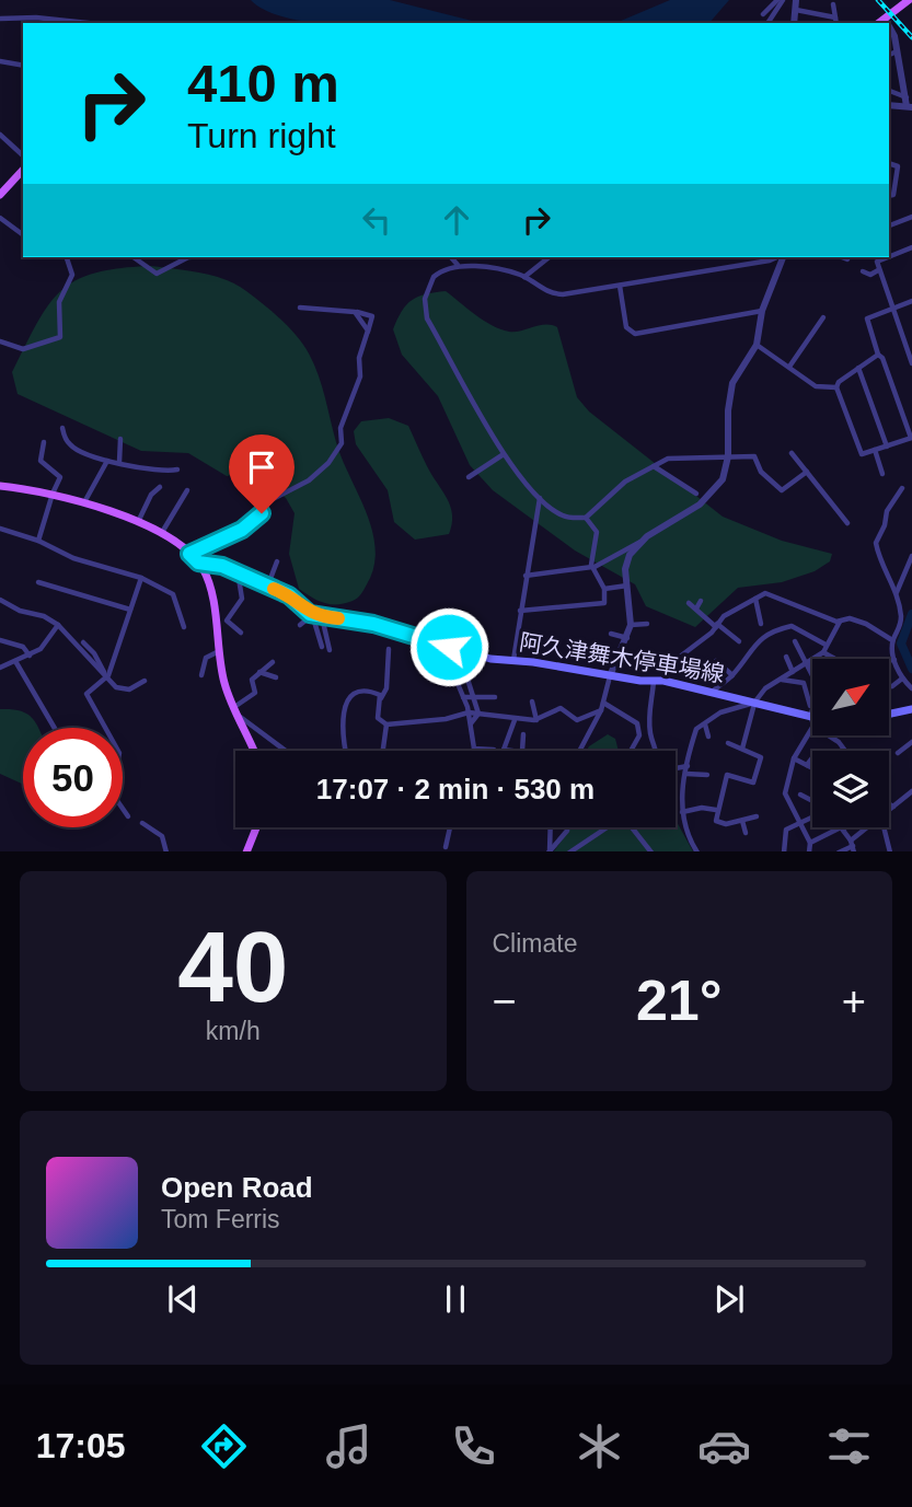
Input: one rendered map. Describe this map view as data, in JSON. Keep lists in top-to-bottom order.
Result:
{
  "streets": {
    "main road": ["阿久津舞木停車場線"]
  },
  "north": "top right",
  "page": {
    "turn": ["410 m", "Turn right"],
    "limit": "50",
    "trip": "17:07 · 2 min · 530 m",
    "tile": [
      ["40", "km/h"],
      "Climate"
    ],
    "heat": ["−", "21°", "+"],
    "song": ["Open Road", "Tom Ferris"],
    "tabs": "17:05"
  }
}
